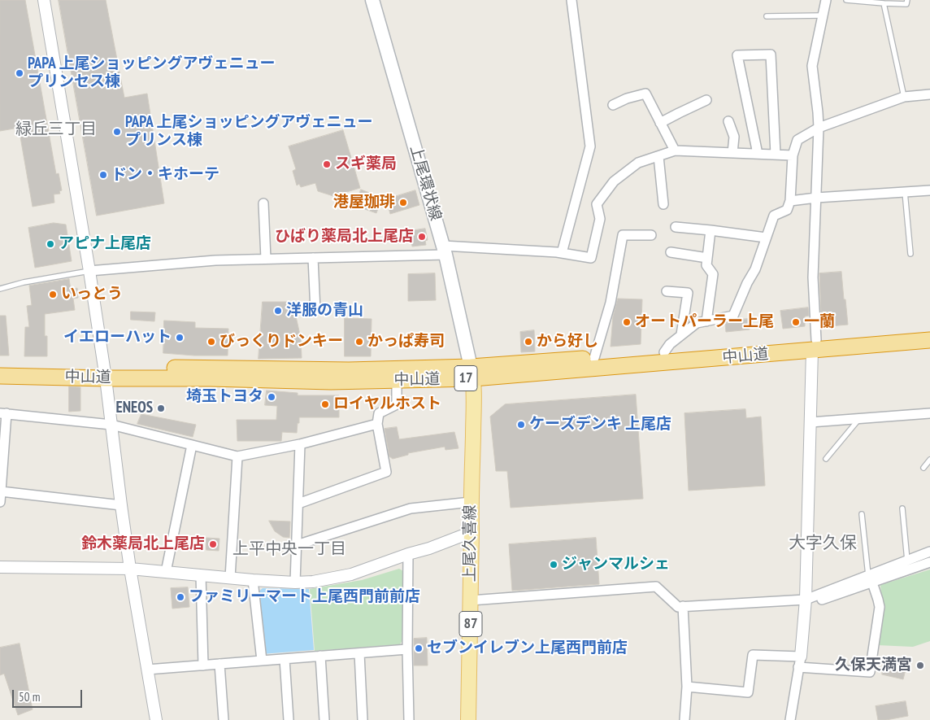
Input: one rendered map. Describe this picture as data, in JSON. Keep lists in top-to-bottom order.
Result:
{
  "streets": {
    "highway": ["中山道", "17"],
    "main road": ["上尾環状線", "上尾久喜線", "87"]
  },
  "crossings": [
    ["上尾環状線", "中山道"],
    ["上尾環状線", "上尾久喜線"],
    ["中山道", "上尾久喜線"]
  ],
  "districts": ["緑丘三丁目", "大字久保", "上平中央一丁目"],
  "places": [
    "PAPA 上尾ショッピングアヴェニュー プリンセス棟",
    "PAPA 上尾ショッピングアヴェニュー プリンス棟",
    "スギ薬局",
    "ドン・キホーテ",
    "港屋珈琲",
    "ひばり薬局北上尾店",
    "アピナ上尾店",
    "いっとう",
    "洋服の青山",
    "オートパーラー上尾",
    "一蘭",
    "イエローハット",
    "びっくりドンキー",
    "かっぱ寿司",
    "から好し",
    "埼玉トヨタ",
    "ロイヤルホスト",
    "ENEOS",
    "ケーズデンキ 上尾店",
    "鈴木薬局北上尾店",
    "ジャンマルシェ",
    "ファミリーマート上尾西門前前店",
    "セブンイレブン上尾西門前店",
    "久保天満宮"
  ],
  "scale_bar": "50 m"
}
